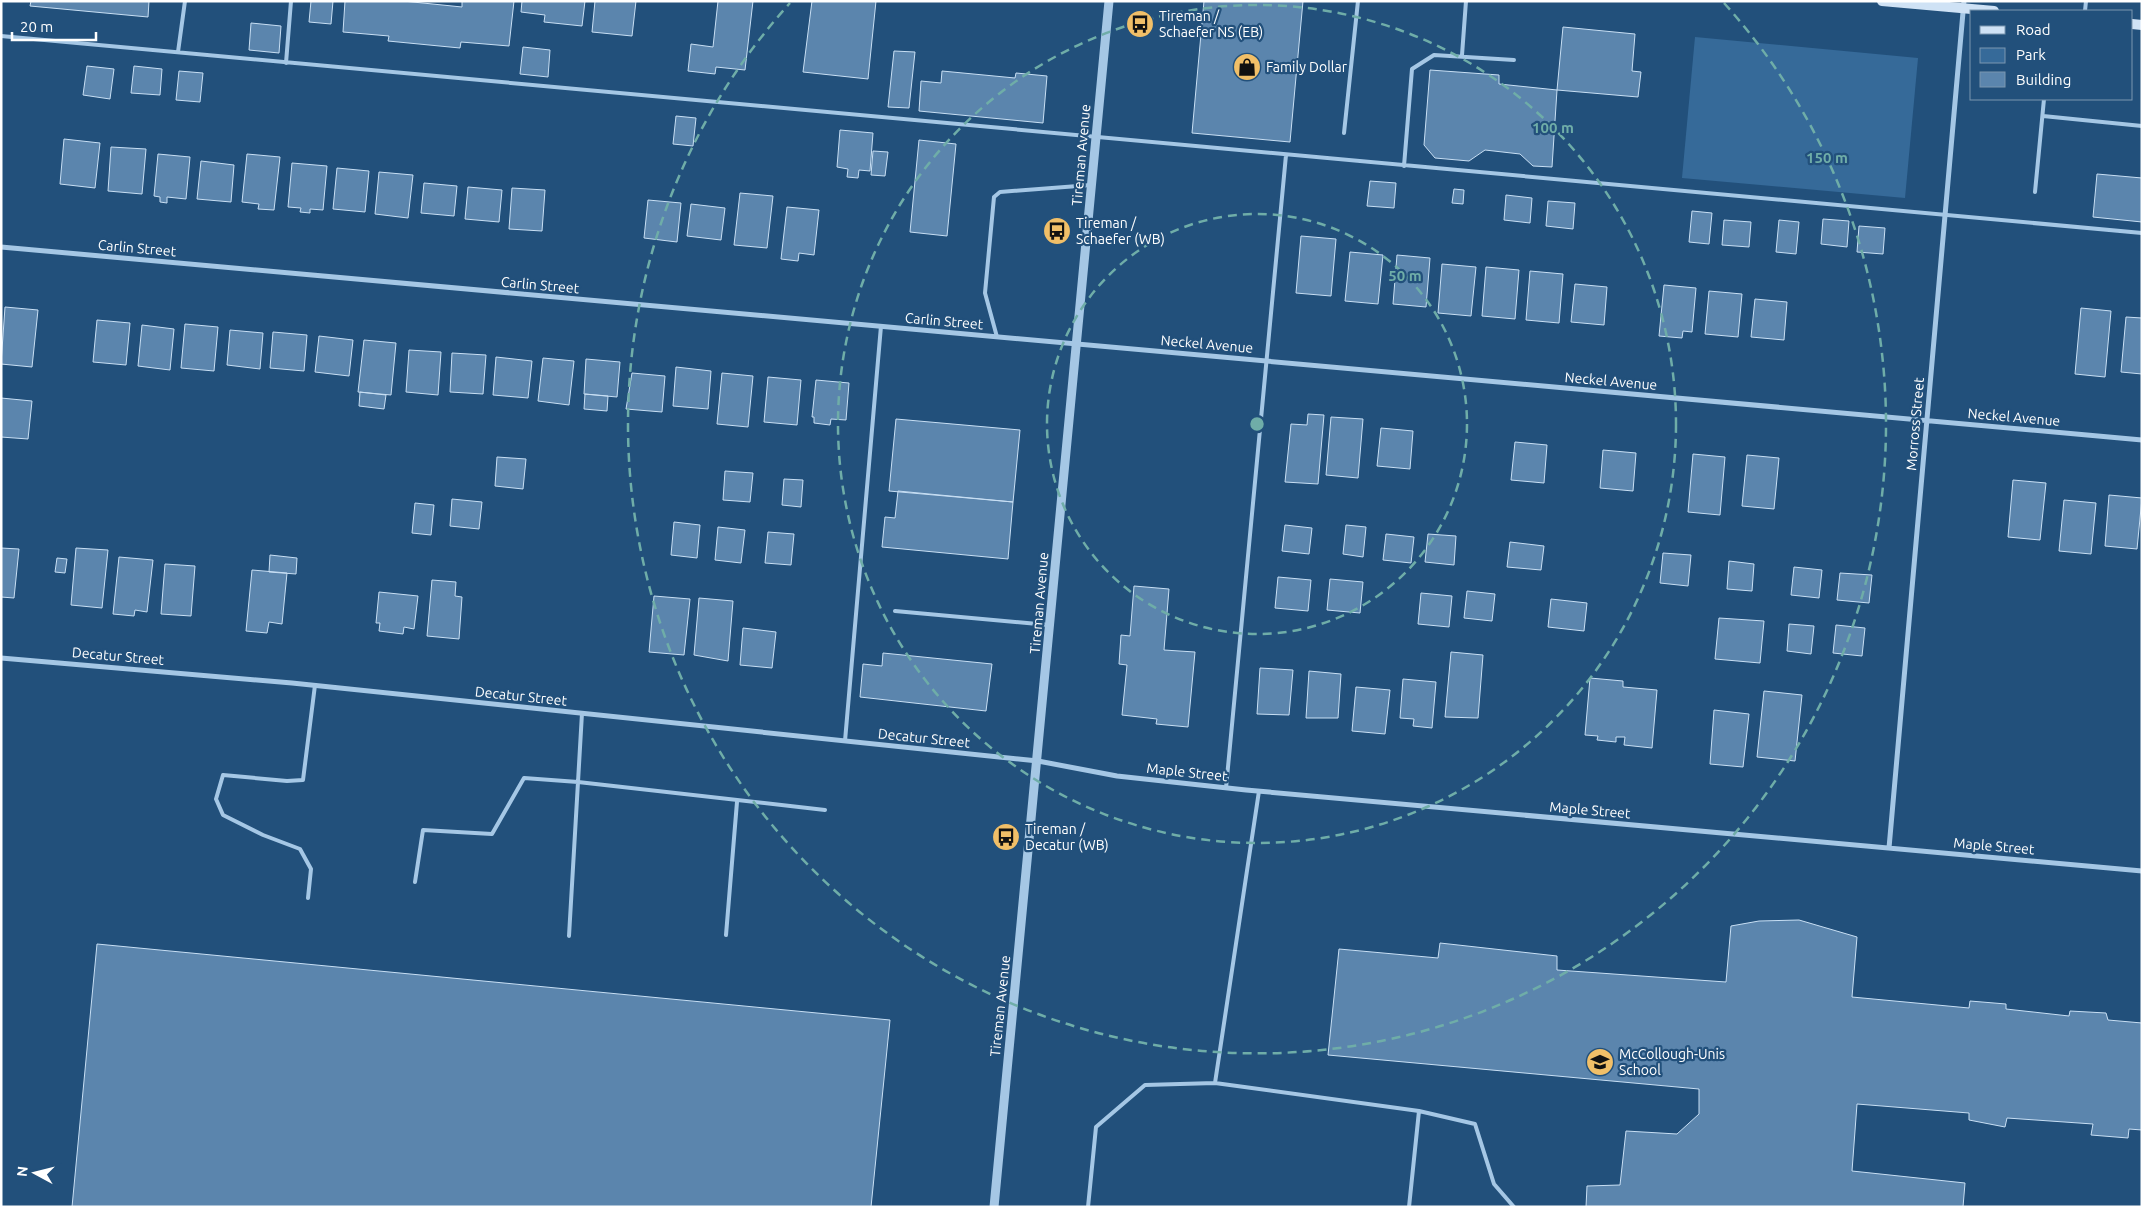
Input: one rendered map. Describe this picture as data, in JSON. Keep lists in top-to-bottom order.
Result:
{
  "streets": {
    "street": [
      "Tireman Avenue",
      "Carlin Street",
      "Neckel Avenue",
      "Morross Street",
      "Decatur Street",
      "Maple Street"
    ]
  },
  "crossings": [
    ["Tireman Avenue", "Carlin Street"],
    ["Tireman Avenue", "Neckel Avenue"],
    ["Tireman Avenue", "Decatur Street"],
    ["Tireman Avenue", "Maple Street"],
    ["Carlin Street", "Neckel Avenue"],
    ["Neckel Avenue", "Morross Street"],
    ["Morross Street", "Maple Street"],
    ["Decatur Street", "Maple Street"]
  ],
  "places": {
    "bus stop": ["Tireman / Schaefer NS (EB)", "Tireman / Schaefer (WB)", "Tireman / Decatur (WB)"],
    "shop": ["Family Dollar"],
    "school or university": ["McCollough-Unis School"]
  },
  "legend": ["Road", "Park", "Building"],
  "scale_bar": "20 m",
  "north": "left",
  "rings": ["100 m", "150 m", "50 m"]
}
